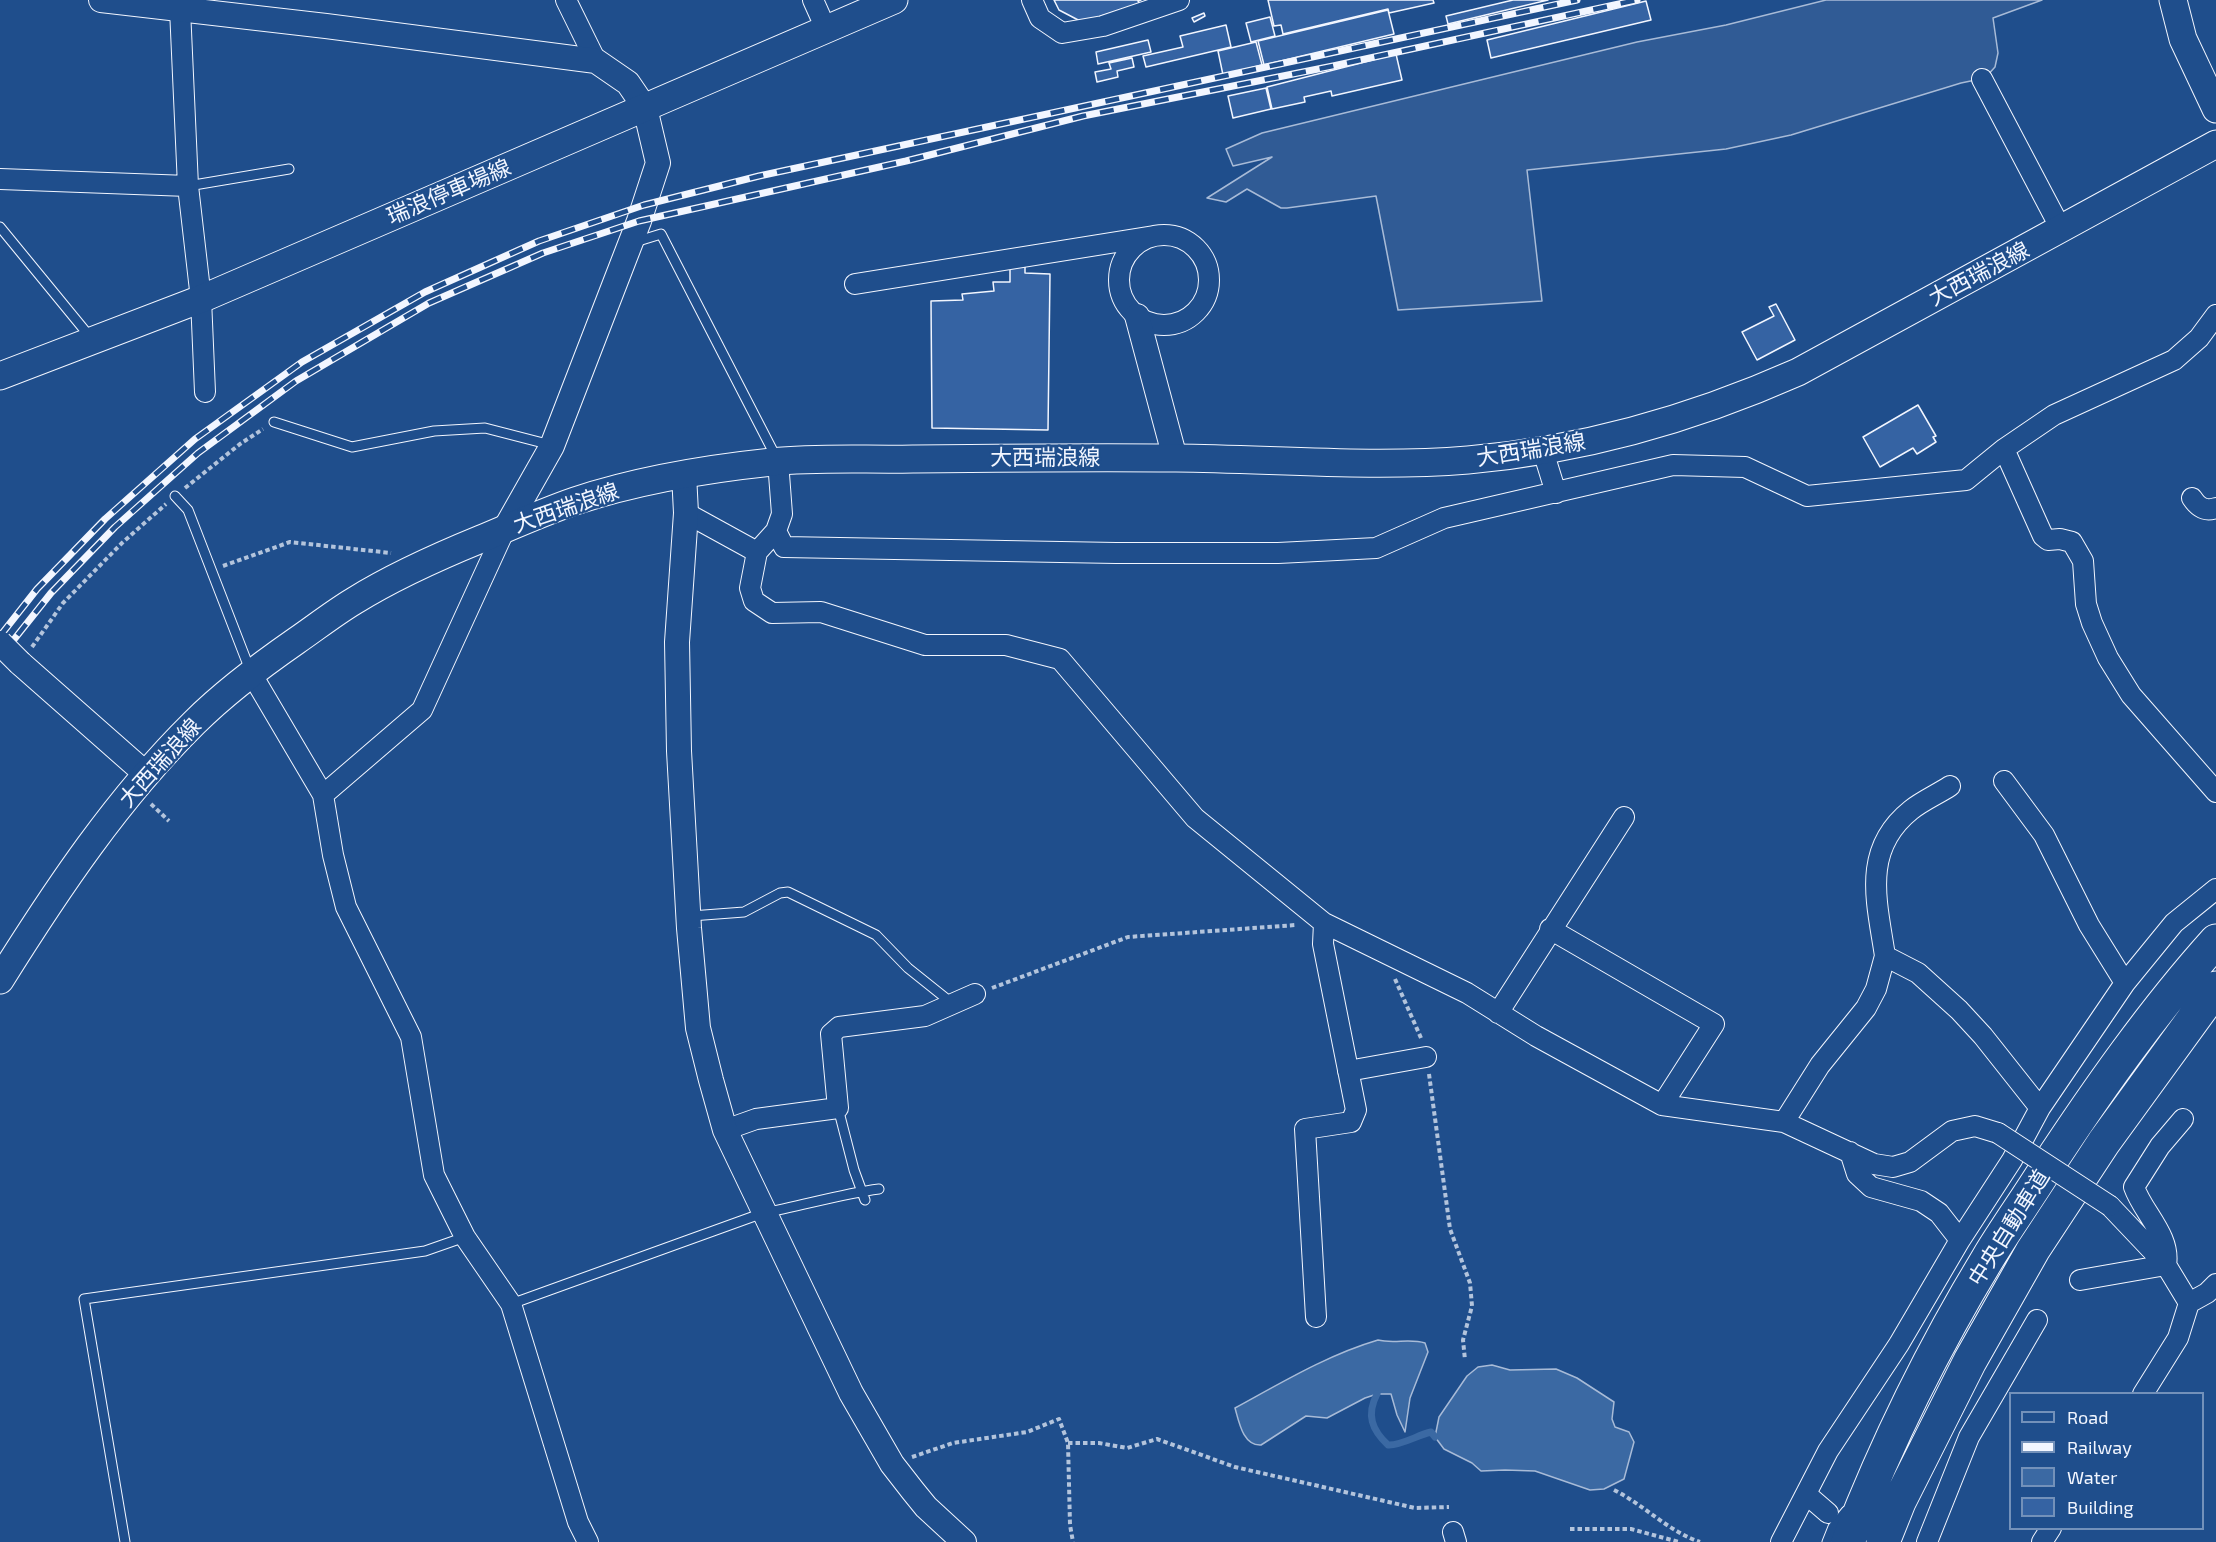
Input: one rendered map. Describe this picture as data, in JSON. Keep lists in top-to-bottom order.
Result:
{
  "streets": {
    "highway": ["中央自動車道"],
    "main road": ["瑞浪停車場線", "大西瑞浪線"]
  },
  "legend": [
    "Road",
    "Railway",
    "Water",
    "Building"
  ]
}
